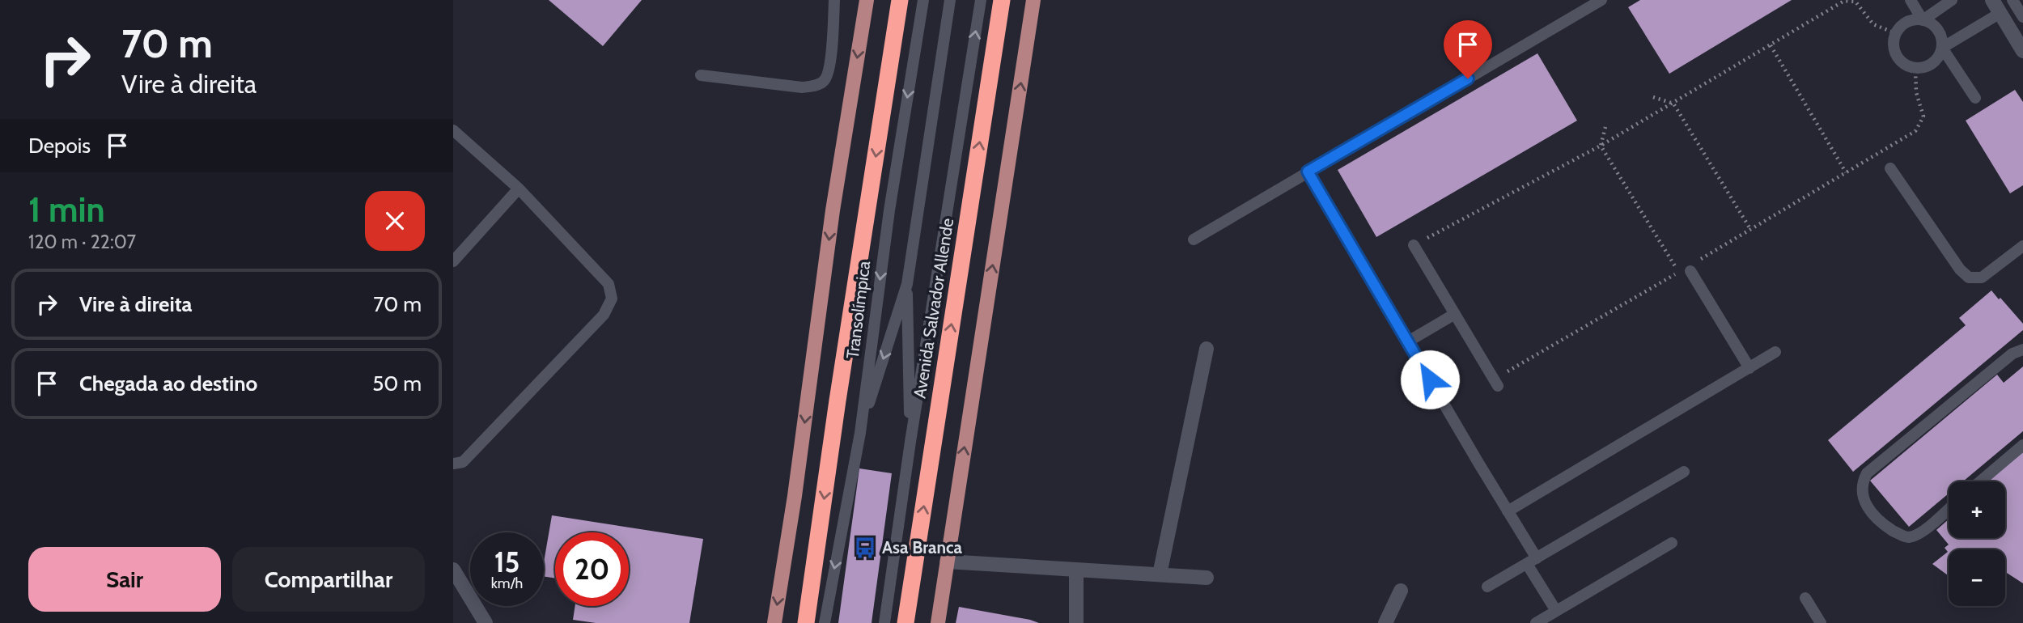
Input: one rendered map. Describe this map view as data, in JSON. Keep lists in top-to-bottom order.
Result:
{
  "streets": {
    "highway": ["Avenida Salvador Allende"],
    "lane": ["Transolímpica"]
  },
  "places": {
    "bus stop": ["Asa Branca"]
  },
  "page": {
    "turn": ["70 m", "Vire à direita"],
    "then": "Depois",
    "heading": ["1 min", "120 m · 22:07"],
    "list": [
      {
        "name": "Vire à direita",
        "value": "70 m"
      },
      {
        "name": "Chegada ao destino",
        "value": "50 m"
      }
    ],
    "map_buttons": ["+", "−"],
    "speed": "15 km/h",
    "limit": "20",
    "buttons": ["Sair", "Compartilhar"]
  }
}
